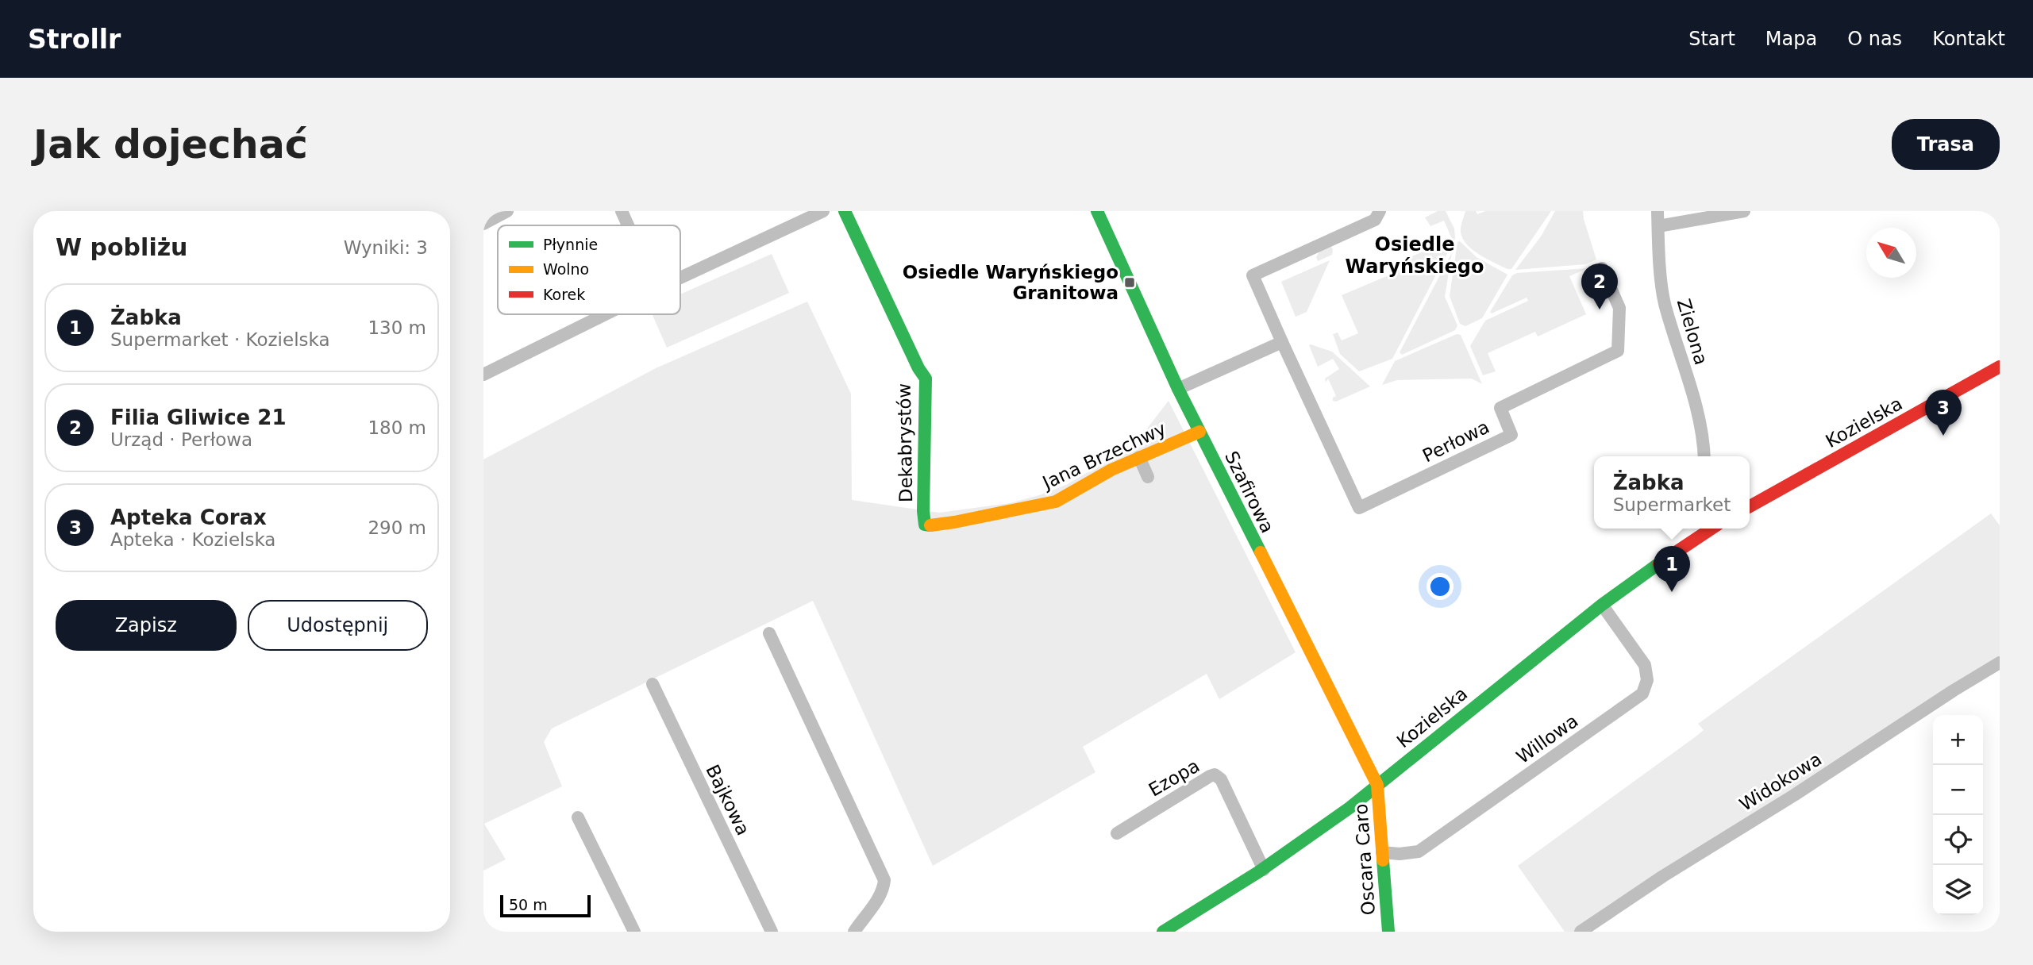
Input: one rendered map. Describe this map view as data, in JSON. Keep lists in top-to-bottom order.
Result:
{
  "streets": {
    "street": [
      "Zielona",
      "Kozielska",
      "Perłowa",
      "Dekabrystów",
      "Jana Brzechwy",
      "Szafirowa",
      "Willowa",
      "Ezopa",
      "Widokowa",
      "Bajkowa",
      "Oscara Caro"
    ]
  },
  "crossings": [
    ["Kozielska", "Szafirowa"],
    ["Kozielska", "Willowa"],
    ["Kozielska", "Ezopa"],
    ["Kozielska", "Oscara Caro"],
    ["Dekabrystów", "Jana Brzechwy"],
    ["Jana Brzechwy", "Szafirowa"],
    ["Szafirowa", "Oscara Caro"],
    ["Willowa", "Oscara Caro"]
  ],
  "districts": ["Osiedle Waryńskiego"],
  "places": {
    "transit": ["Osiedle Waryńskiego Granitowa"]
  },
  "legend": ["Płynnie", "Wolno", "Korek"],
  "scale_bar": "50 m",
  "north": "top left",
  "page": {
    "header": "Strollr",
    "nav": [
      "Start",
      "Mapa",
      "O nas",
      "Kontakt"
    ],
    "buttons": [
      "Trasa",
      ["Zapisz", "Udostępnij"]
    ],
    "title": "Jak dojechać",
    "heading": ["W pobliżu", "Wyniki: 3"],
    "pins": ["2", "3", "1"],
    "list": [
      {
        "mark": "1",
        "name": "Żabka",
        "note": "Supermarket · Kozielska",
        "value": "130 m"
      },
      {
        "mark": "2",
        "name": "Filia Gliwice 21",
        "note": "Urząd · Perłowa",
        "value": "180 m"
      },
      {
        "mark": "3",
        "name": "Apteka Corax",
        "note": "Apteka · Kozielska",
        "value": "290 m"
      }
    ],
    "popup": ["Żabka", "Supermarket"],
    "map_buttons": ["+", "−"],
    "scale": "50 m"
  }
}
